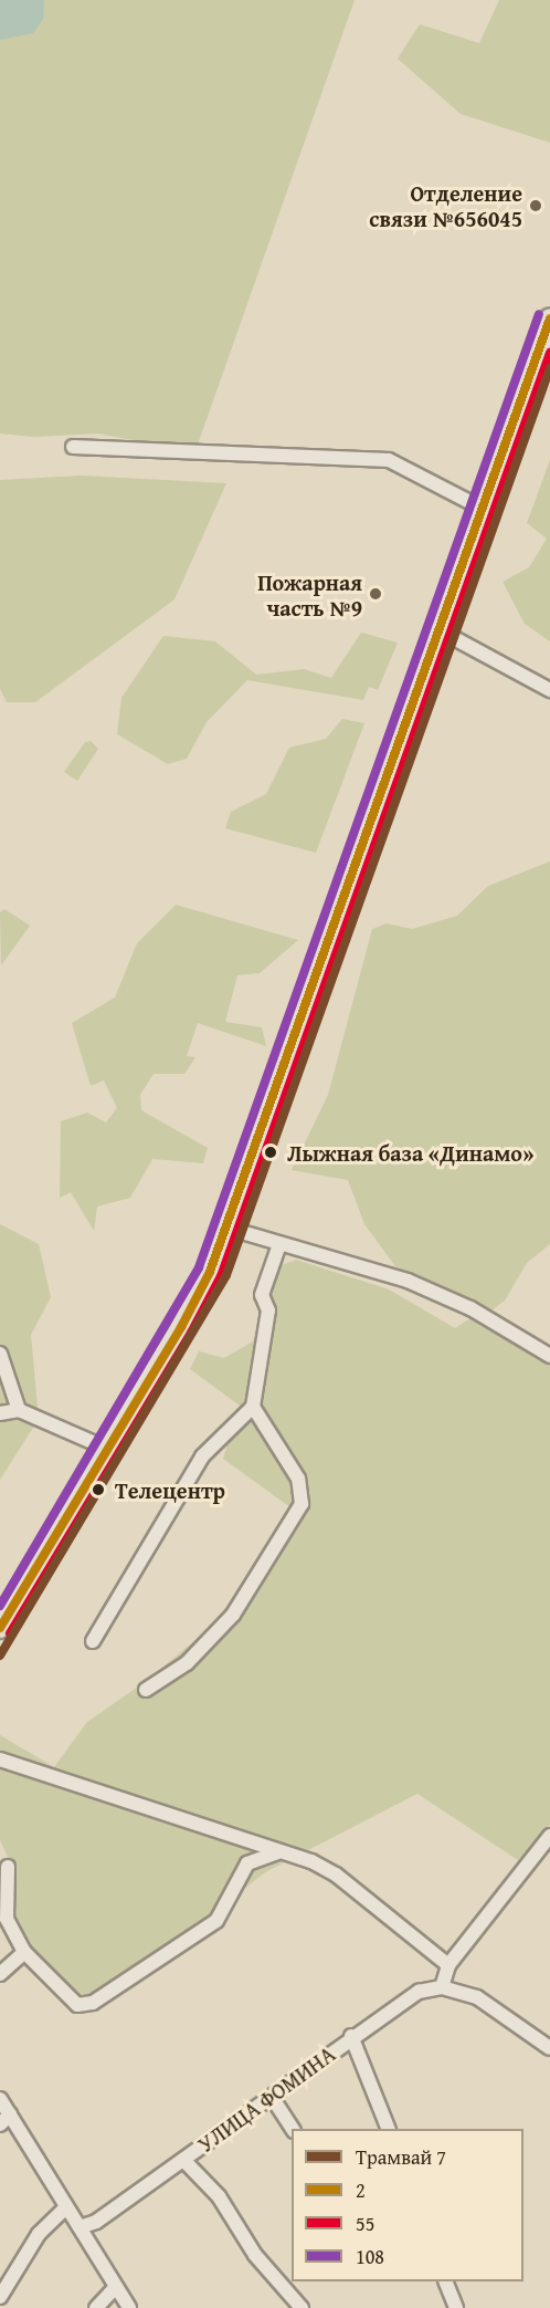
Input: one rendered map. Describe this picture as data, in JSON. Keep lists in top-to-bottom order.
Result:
{
  "streets": {
    "street": ["УЛИЦА ФОМИНА"]
  },
  "places": [
    "Отделение связи №656045",
    "Пожарная часть №9",
    "Лыжная база «Динамо»",
    "Телецентр"
  ],
  "lines": [
    "transit line 108",
    "transit line 2",
    "transit line 55",
    "tram line 7"
  ],
  "legend": [
    "Трамвай 7",
    "2",
    "55",
    "108"
  ]
}
